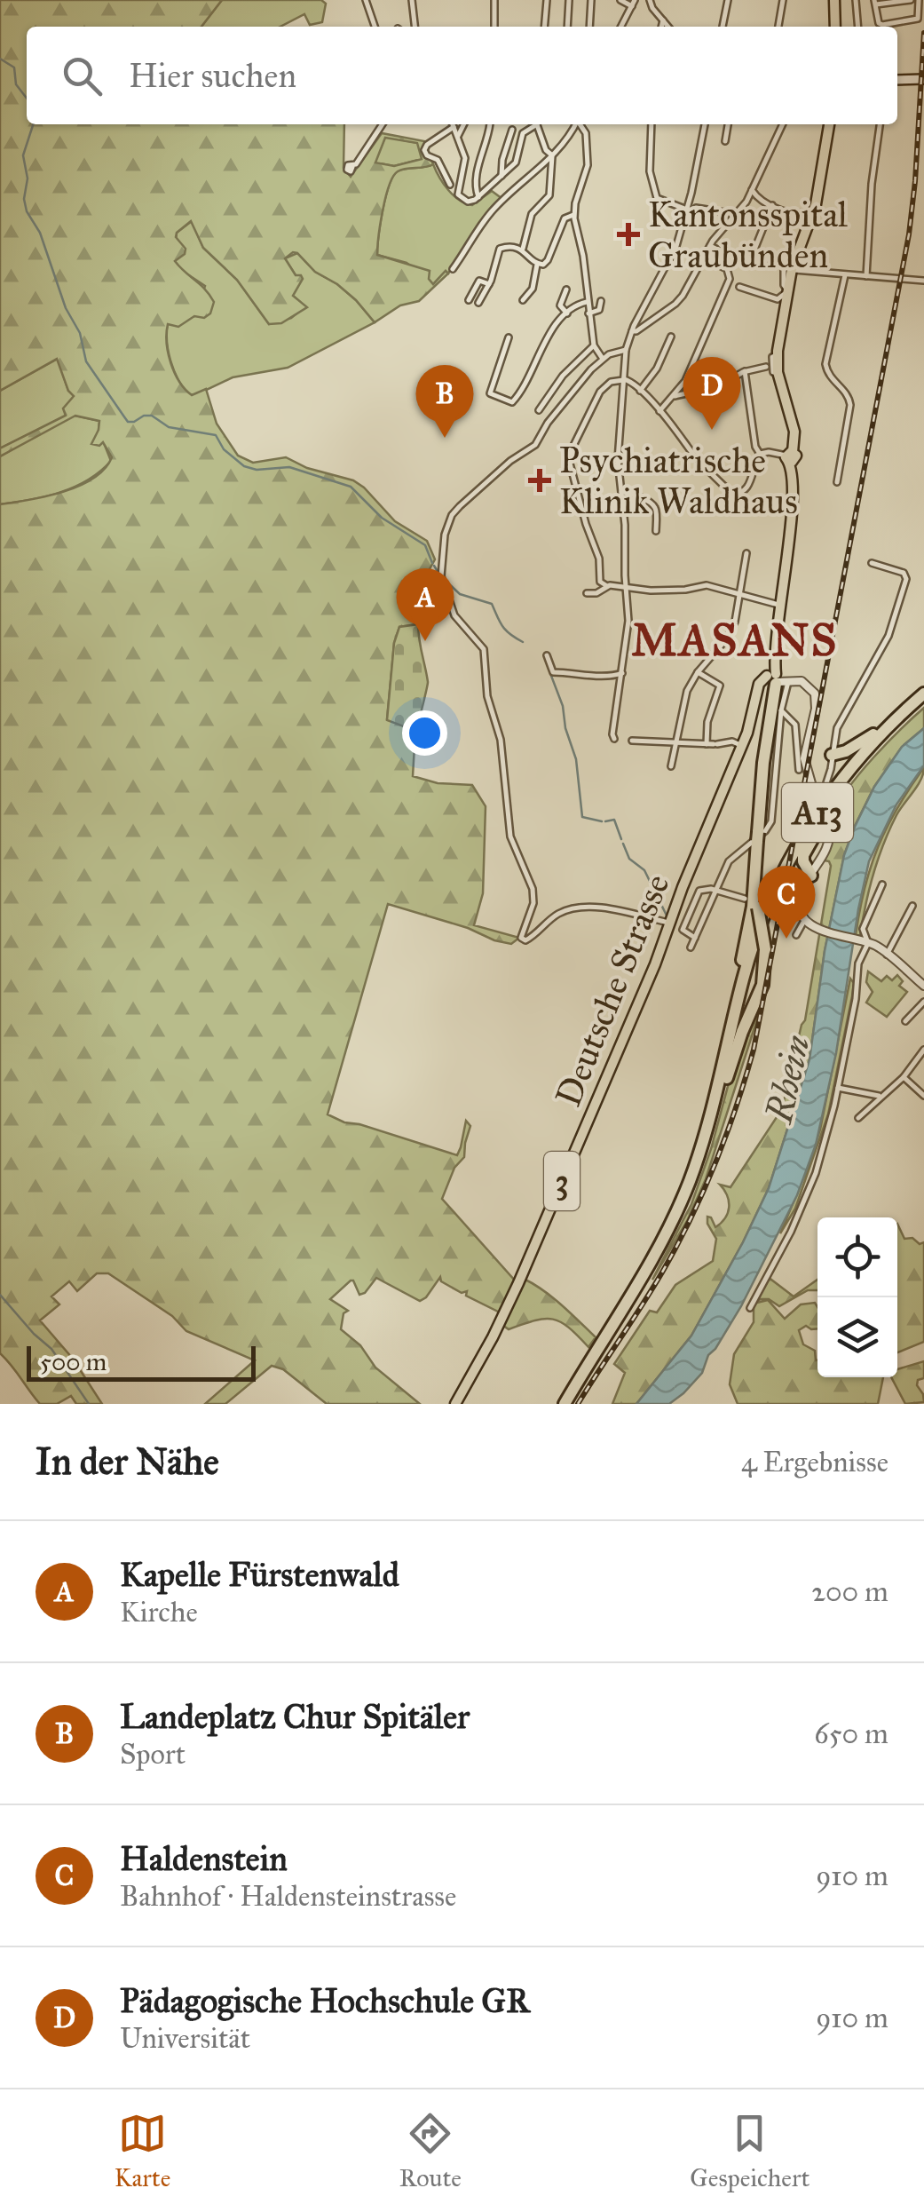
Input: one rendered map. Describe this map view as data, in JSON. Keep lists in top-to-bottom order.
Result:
{
  "streets": {
    "highway": ["A13"],
    "main road": ["Deutsche Strasse", "3"]
  },
  "crossings": [
    ["A13", "Deutsche Strasse"],
    ["A13", "3"],
    ["Deutsche Strasse", "3"]
  ],
  "districts": ["MASANS"],
  "water": ["Rhein"],
  "places": {
    "health": ["Kantonsspital Graubünden", "Psychiatrische Klinik Waldhaus"]
  },
  "scale_bar": "500 m",
  "page": {
    "search": "Hier suchen",
    "pins": [
      "D",
      "B",
      "A",
      "C"
    ],
    "scale": "500 m",
    "heading": ["In der Nähe", "4 Ergebnisse"],
    "list": [
      {
        "mark": "A",
        "name": "Kapelle Fürstenwald",
        "note": "Kirche",
        "value": "200 m"
      },
      {
        "mark": "B",
        "name": "Landeplatz Chur Spitäler",
        "note": "Sport",
        "value": "650 m"
      },
      {
        "mark": "C",
        "name": "Haldenstein",
        "note": "Bahnhof · Haldensteinstrasse",
        "value": "910 m"
      },
      {
        "mark": "D",
        "name": "Pädagogische Hochschule GR",
        "note": "Universität",
        "value": "910 m"
      }
    ],
    "nav": ["Karte", "Route", "Gespeichert"]
  }
}
